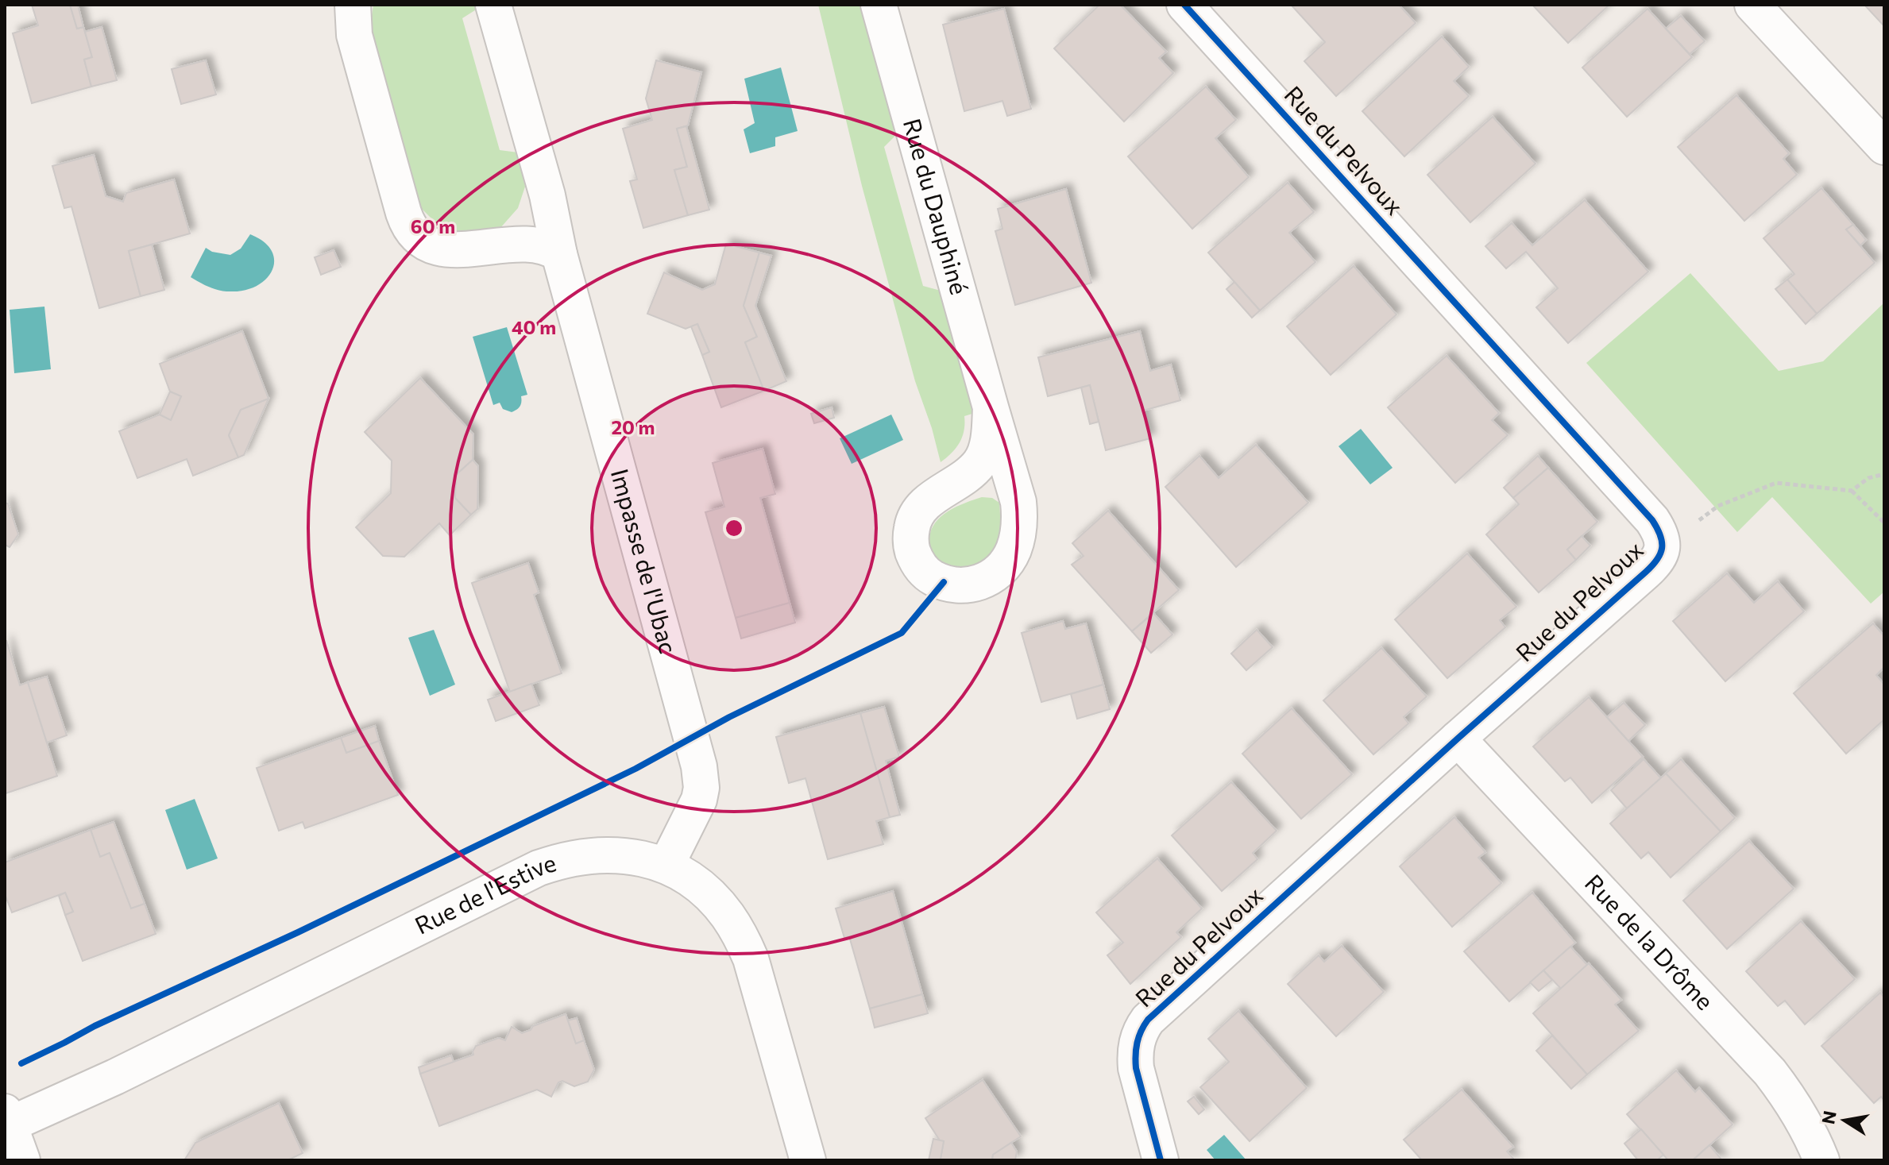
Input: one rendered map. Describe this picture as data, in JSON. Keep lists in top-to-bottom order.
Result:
{
  "streets": {
    "street": [
      "Rue du Pelvoux",
      "Rue du Dauphiné",
      "Impasse de l'Ubac",
      "Rue de l'Estive",
      "Rue de la Drôme"
    ]
  },
  "crossings": [
    ["Rue du Pelvoux", "Rue de la Drôme"],
    ["Impasse de l'Ubac", "Rue de l'Estive"]
  ],
  "north": "left",
  "rings": ["60 m", "40 m", "20 m"]
}
